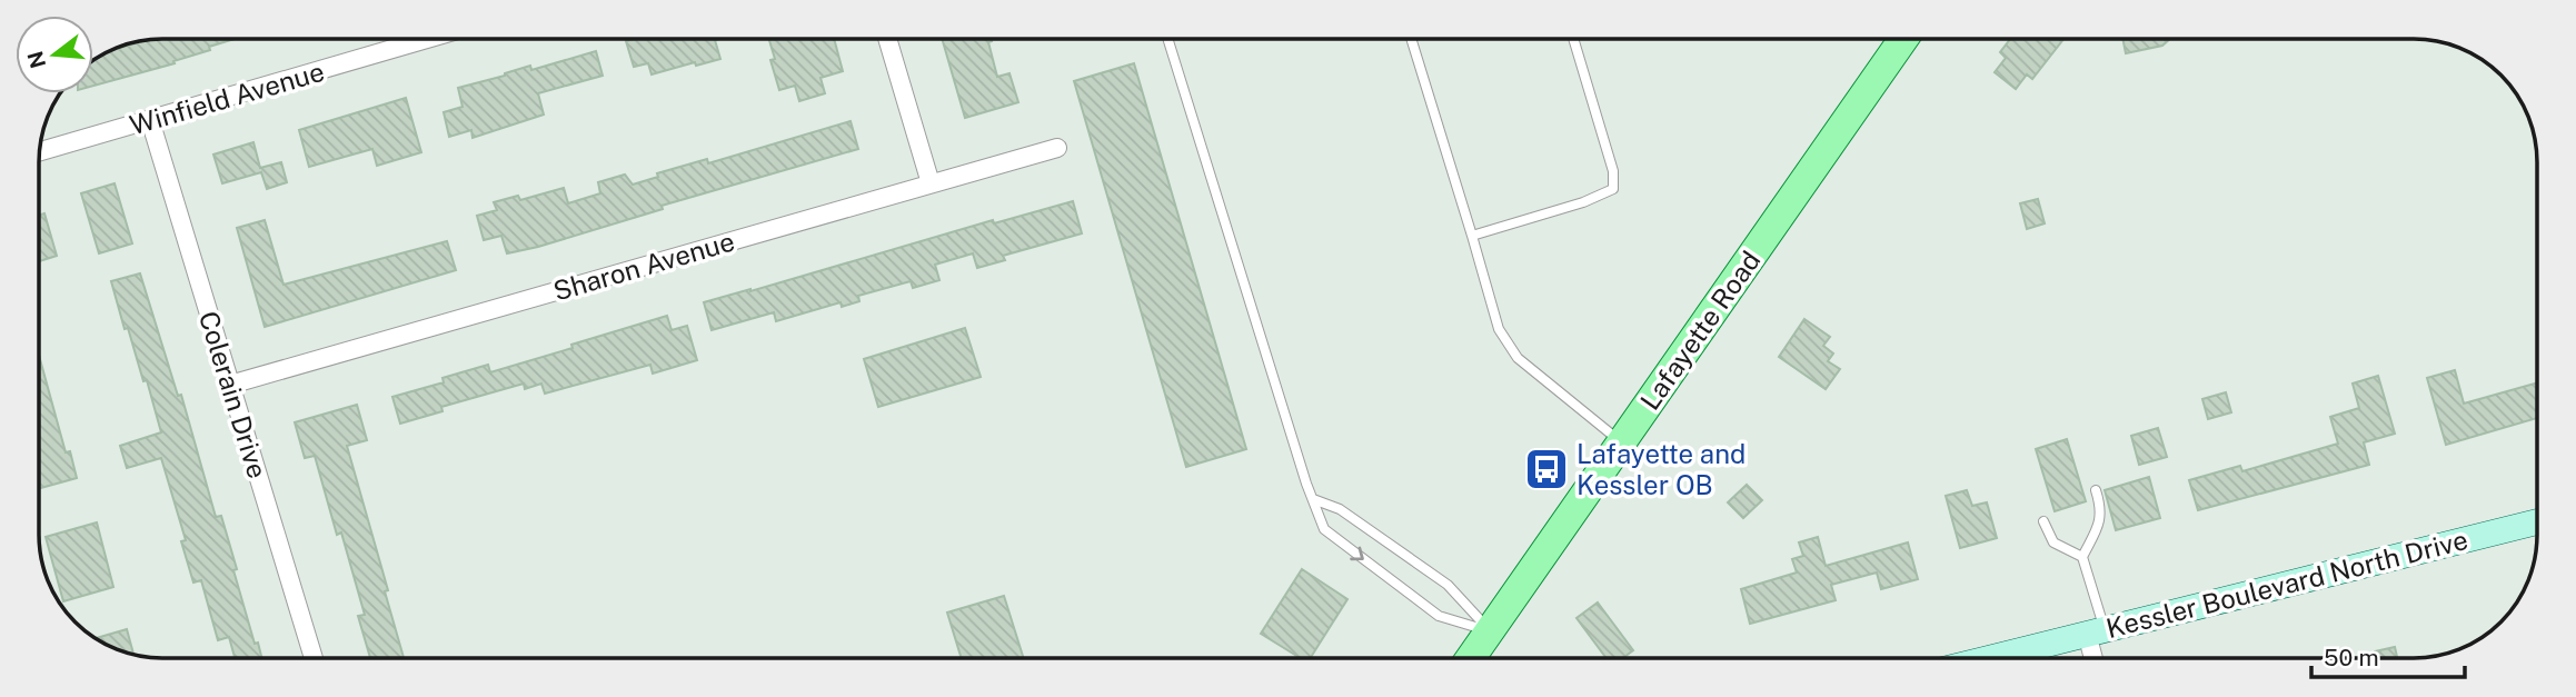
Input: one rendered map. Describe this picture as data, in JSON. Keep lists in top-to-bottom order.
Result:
{
  "streets": {
    "main road": ["Lafayette Road", "Kessler Boulevard North Drive"],
    "street": ["Winfield Avenue", "Sharon Avenue", "Colerain Drive"]
  },
  "crossings": [
    ["Winfield Avenue", "Colerain Drive"],
    ["Sharon Avenue", "Colerain Drive"]
  ],
  "places": {
    "bus stop": ["Lafayette and Kessler OB"]
  },
  "scale_bar": "50 m",
  "north": "left"
}
